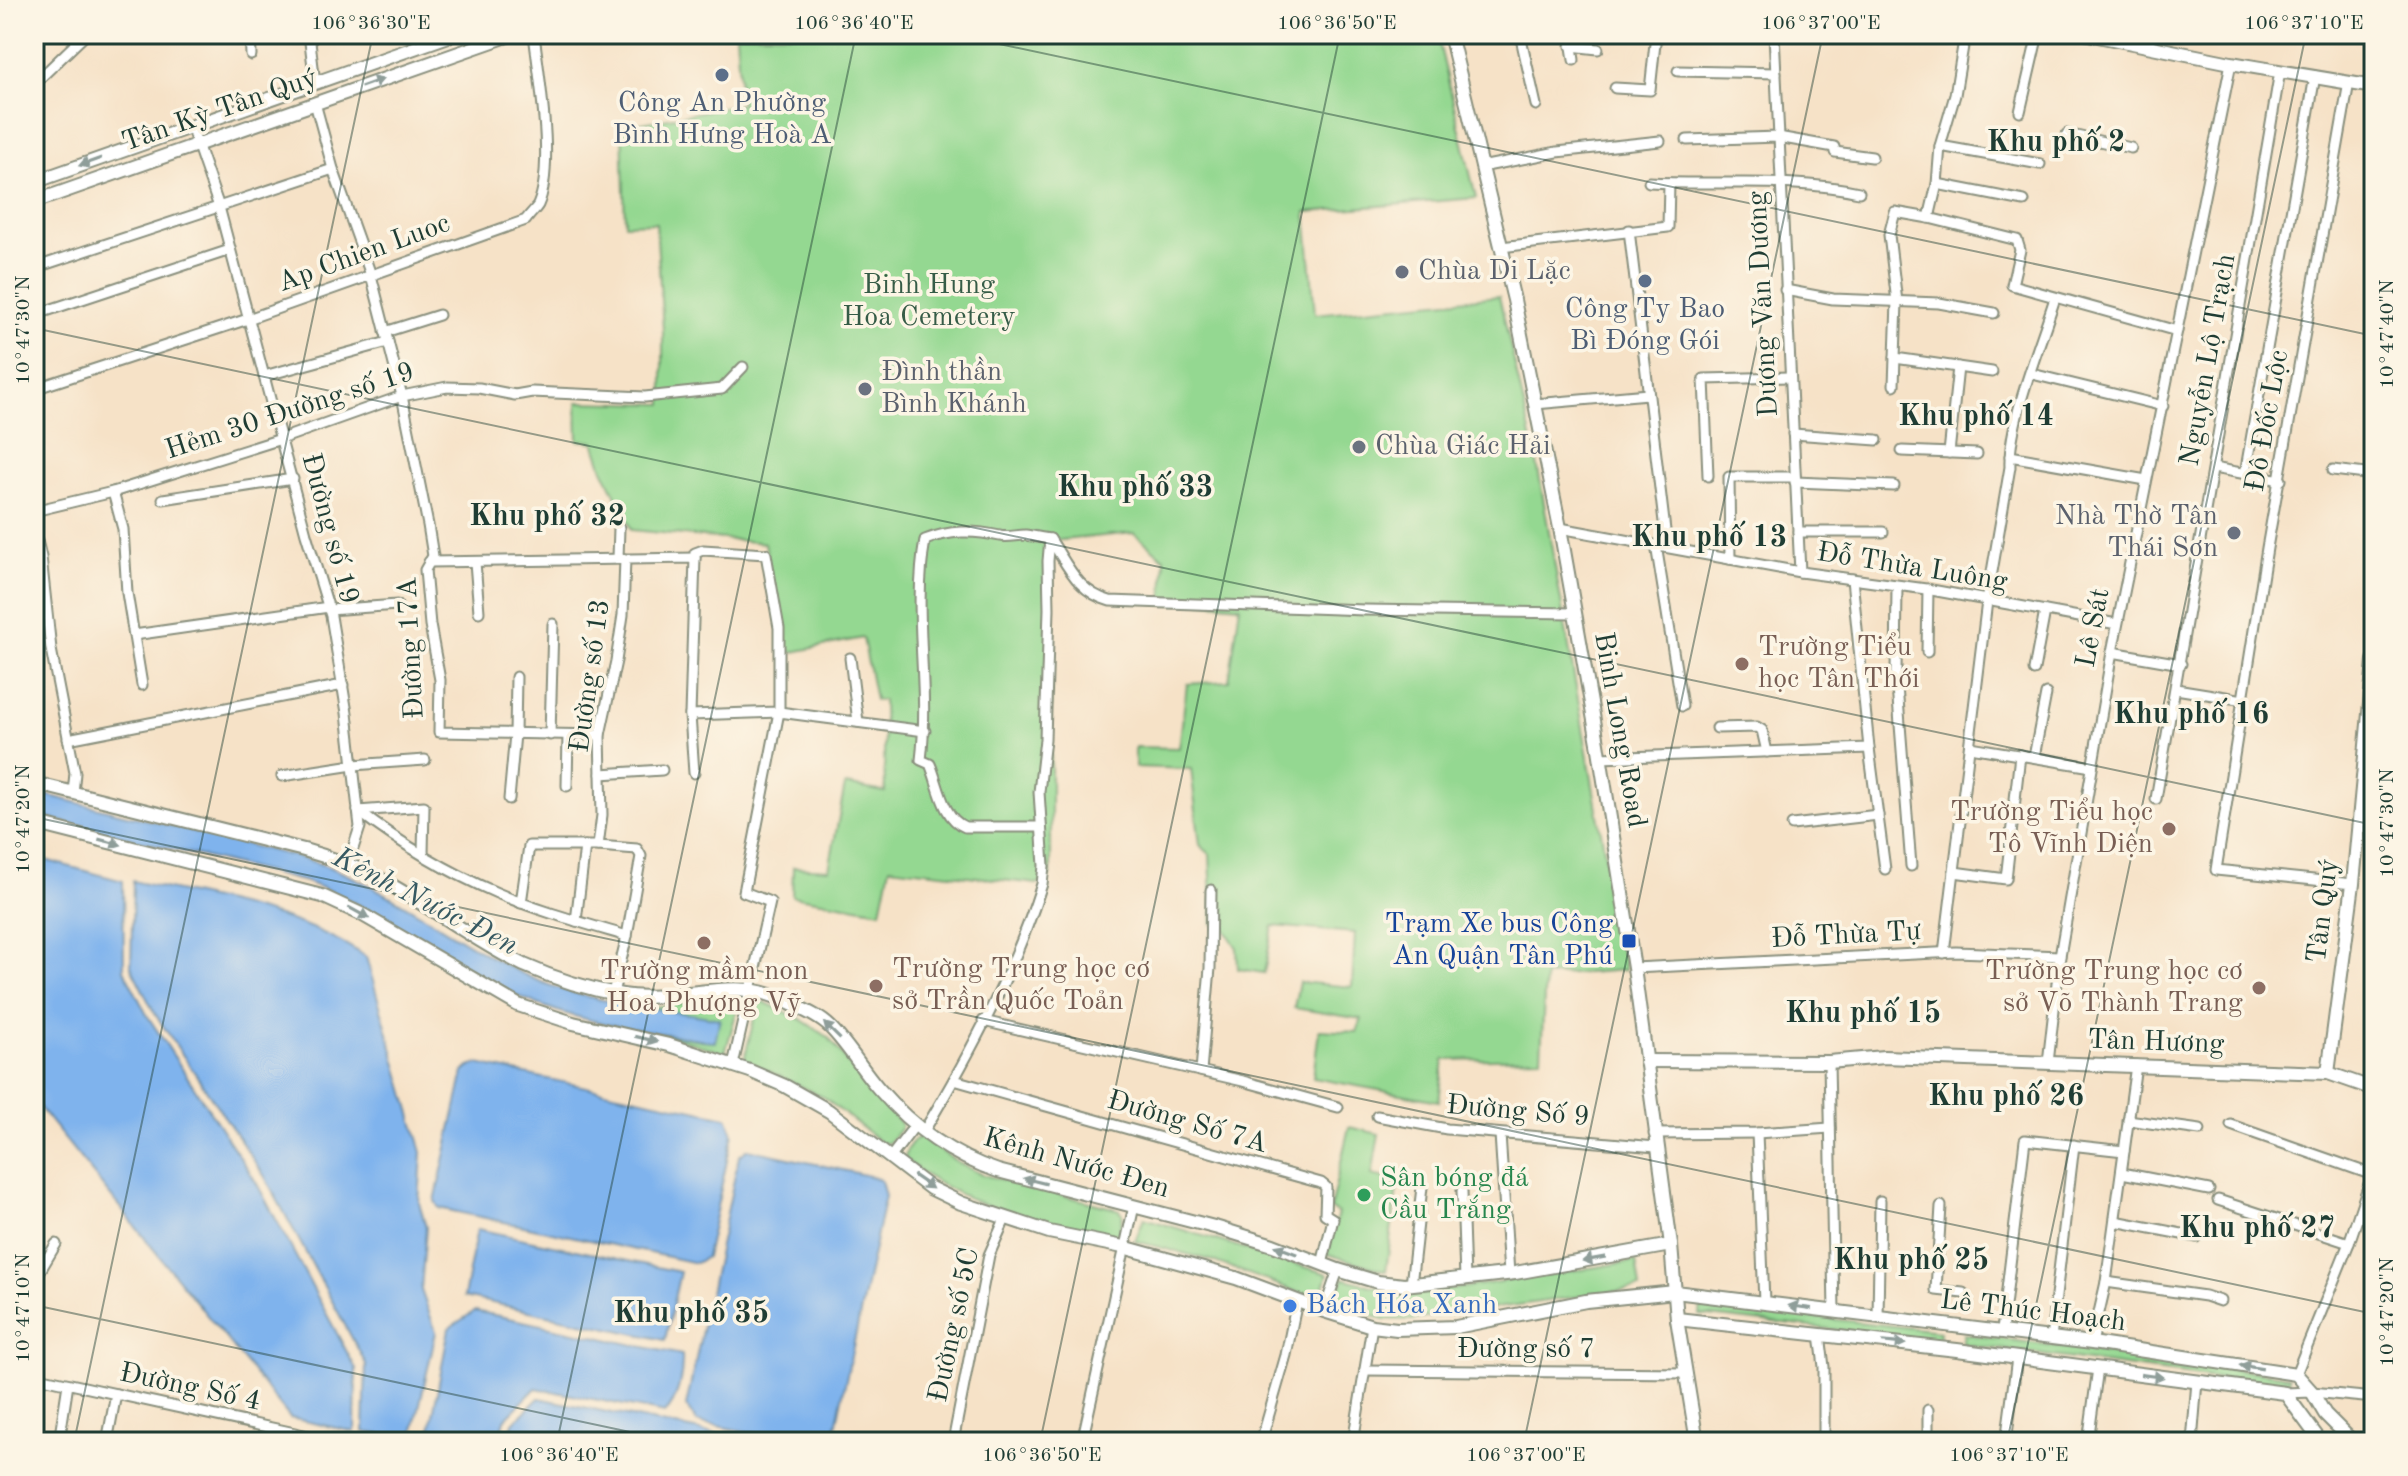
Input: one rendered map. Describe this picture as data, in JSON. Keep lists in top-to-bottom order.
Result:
{
  "streets": {
    "street": [
      "Tân Kỳ Tân Quý",
      "Ap Chien Luoc",
      "Dương Văn Dương",
      "Nguyễn Lộ Trạch",
      "Hẻm 30 Đường số 19",
      "Đô Đốc Lộc",
      "Đường số 19",
      "Đỗ Thừa Luông",
      "Lê Sát",
      "Đường 17A",
      "Đường số 13",
      "Binh Long Road",
      "Tân Quý",
      "Đỗ Thừa Tự",
      "Tân Hương",
      "Đường Số 9",
      "Đường Số 7A",
      "Kênh Nước Đen",
      "Lê Thúc Hoạch",
      "Đường số 5C",
      "Đường số 7",
      "Đường Số 4"
    ]
  },
  "crossings": [
    ["Tân Kỳ Tân Quý", "Đường số 19"],
    ["Tân Kỳ Tân Quý", "Đường 17A"],
    ["Ap Chien Luoc", "Đường số 19"],
    ["Ap Chien Luoc", "Đường 17A"],
    ["Dương Văn Dương", "Đỗ Thừa Luông"],
    ["Hẻm 30 Đường số 19", "Đường số 19"],
    ["Hẻm 30 Đường số 19", "Đường 17A"],
    ["Đô Đốc Lộc", "Tân Quý"],
    ["Đường số 19", "Kênh Nước Đen"],
    ["Đỗ Thừa Luông", "Lê Sát"],
    ["Đỗ Thừa Luông", "Binh Long Road"],
    ["Lê Sát", "Đỗ Thừa Tự"],
    ["Lê Sát", "Tân Hương"],
    ["Đường 17A", "Đường số 13"],
    ["Binh Long Road", "Đỗ Thừa Tự"],
    ["Binh Long Road", "Tân Hương"],
    ["Binh Long Road", "Đường Số 9"],
    ["Binh Long Road", "Kênh Nước Đen"],
    ["Binh Long Road", "Lê Thúc Hoạch"],
    ["Binh Long Road", "Đường số 7"],
    ["Tân Quý", "Tân Hương"],
    ["Đường Số 7A", "Kênh Nước Đen"]
  ],
  "districts": [
    "Khu phố 2",
    "Khu phố 14",
    "Khu phố 33",
    "Khu phố 32",
    "Khu phố 13",
    "Khu phố 16",
    "Khu phố 15",
    "Khu phố 26",
    "Khu phố 27",
    "Khu phố 25",
    "Khu phố 35"
  ],
  "water": ["Kênh Nước Đen"],
  "parks": ["Binh Hung Hoa Cemetery"],
  "places": {
    "other": [
      "Công An Phường Bình Hưng Hoà A",
      "Chùa Di Lặc",
      "Công Ty Bao Bì Đóng Gói",
      "Đình thần Bình Khánh",
      "Chùa Giác Hải",
      "Nhà Thờ Tân Thái Sơn",
      "Trường Tiểu học Tân Thới",
      "Trường Tiểu học Tô Vĩnh Diện",
      "Trường mầm non Hoa Phượng Vỹ",
      "Trường Trung học cơ sở Trần Quốc Toản",
      "Trường Trung học cơ sở Võ Thành Trang",
      "Sân bóng đá Cầu Trắng",
      "Bách Hóa Xanh"
    ],
    "transit": ["Trạm Xe bus Công An Quận Tân Phú"]
  },
  "coordinates": [
    "106°36'30\"E",
    "106°36'40\"E",
    "106°36'50\"E",
    "106°37'00\"E",
    "106°37'10\"E",
    "10°47'30\"N",
    "10°47'40\"N",
    "10°47'20\"N",
    "10°47'10\"N"
  ]
}
